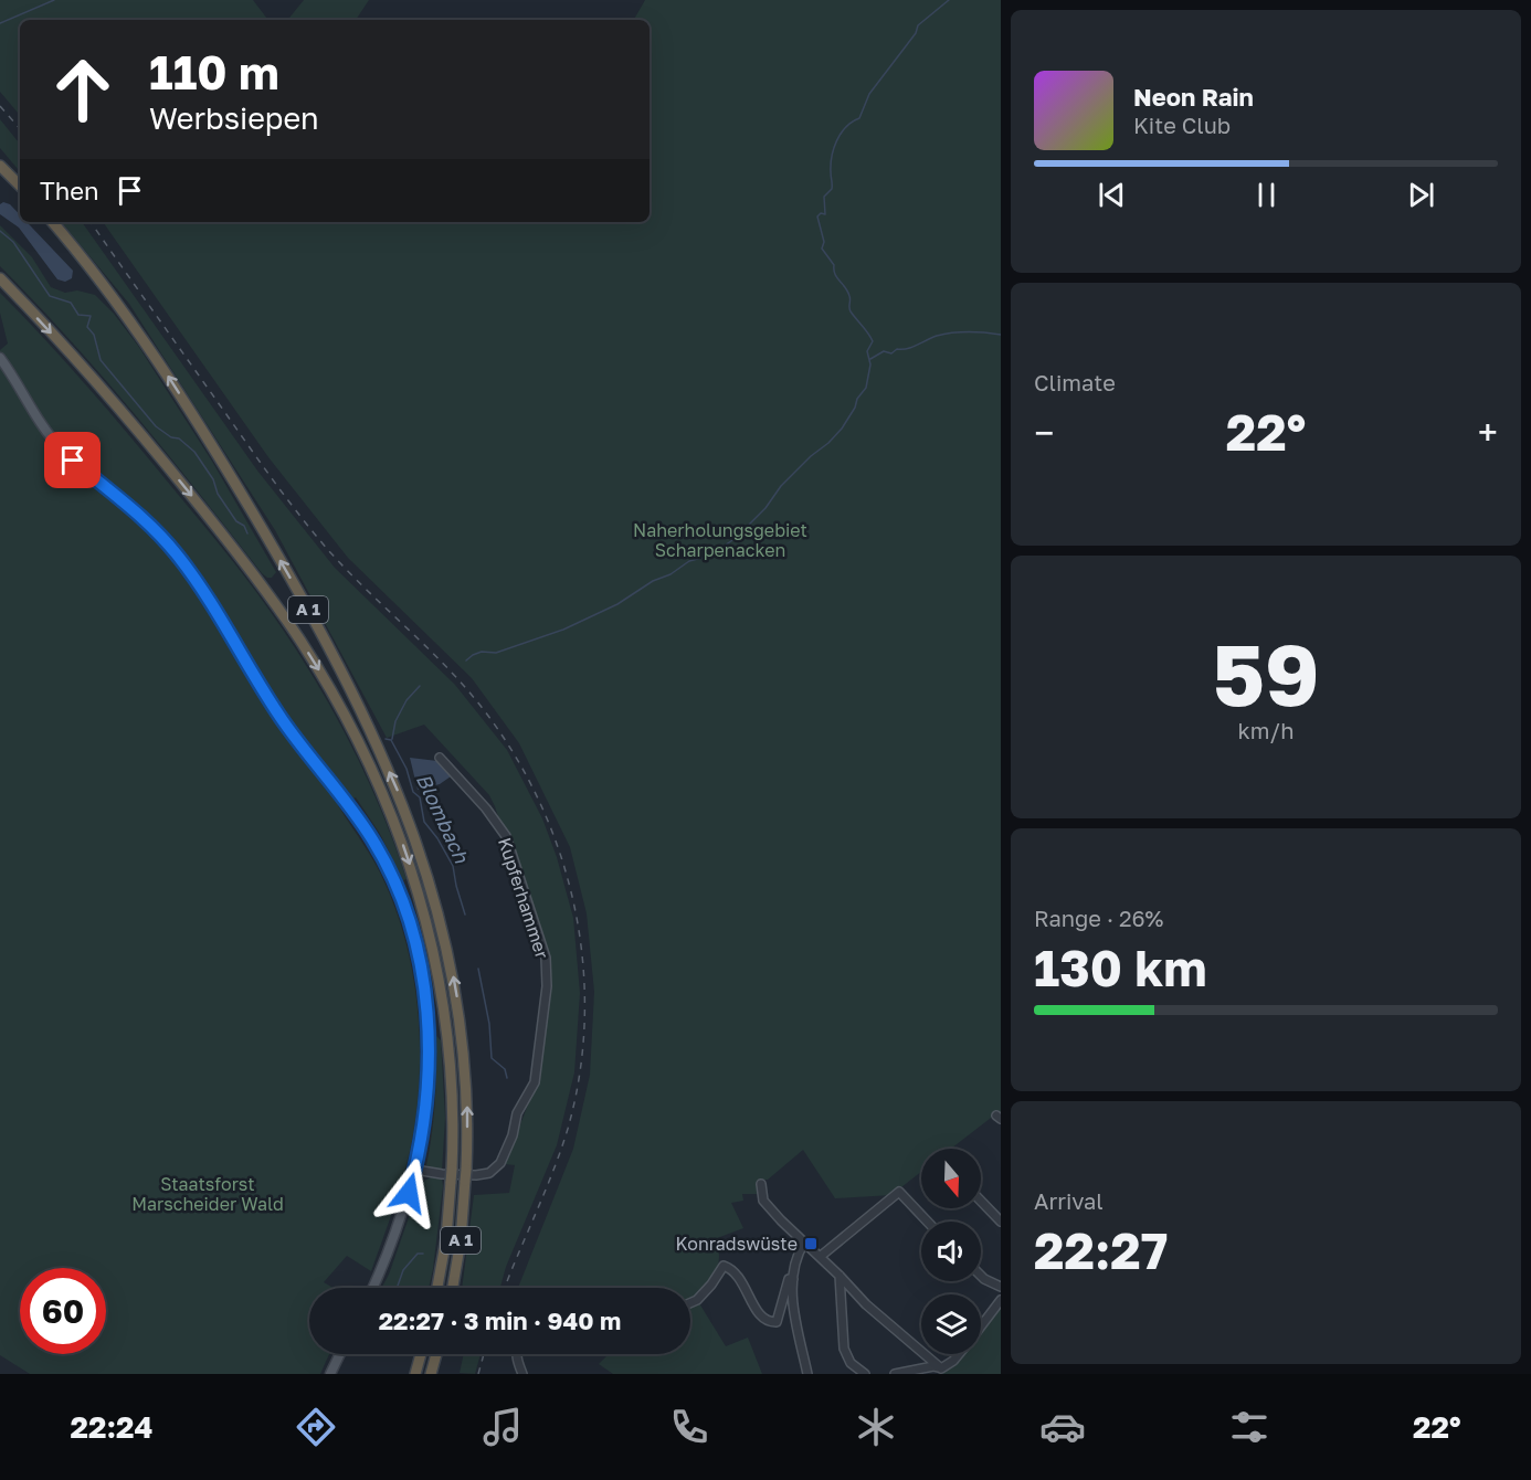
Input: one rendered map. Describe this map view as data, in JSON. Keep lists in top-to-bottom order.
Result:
{
  "streets": {
    "highway": ["A 1"],
    "street": ["Kupferhammer"]
  },
  "water": ["Blombach"],
  "parks": ["Naherholungsgebiet Scharpenacken", "Staatsforst Marscheider Wald"],
  "places": {
    "transit": ["Konradswüste"]
  },
  "north": "bottom",
  "page": {
    "turn": ["110 m", "Werbsiepen"],
    "song": ["Neon Rain", "Kite Club"],
    "then": "Then",
    "tile": [
      "Climate",
      ["59", "km/h"],
      ["Range · 26%", "130 km"],
      ["Arrival", "22:27"]
    ],
    "heat": ["−", "22°", "+"],
    "limit": "60",
    "trip": "22:27 · 3 min · 940 m",
    "tabs": ["22:24", "22°"]
  }
}
